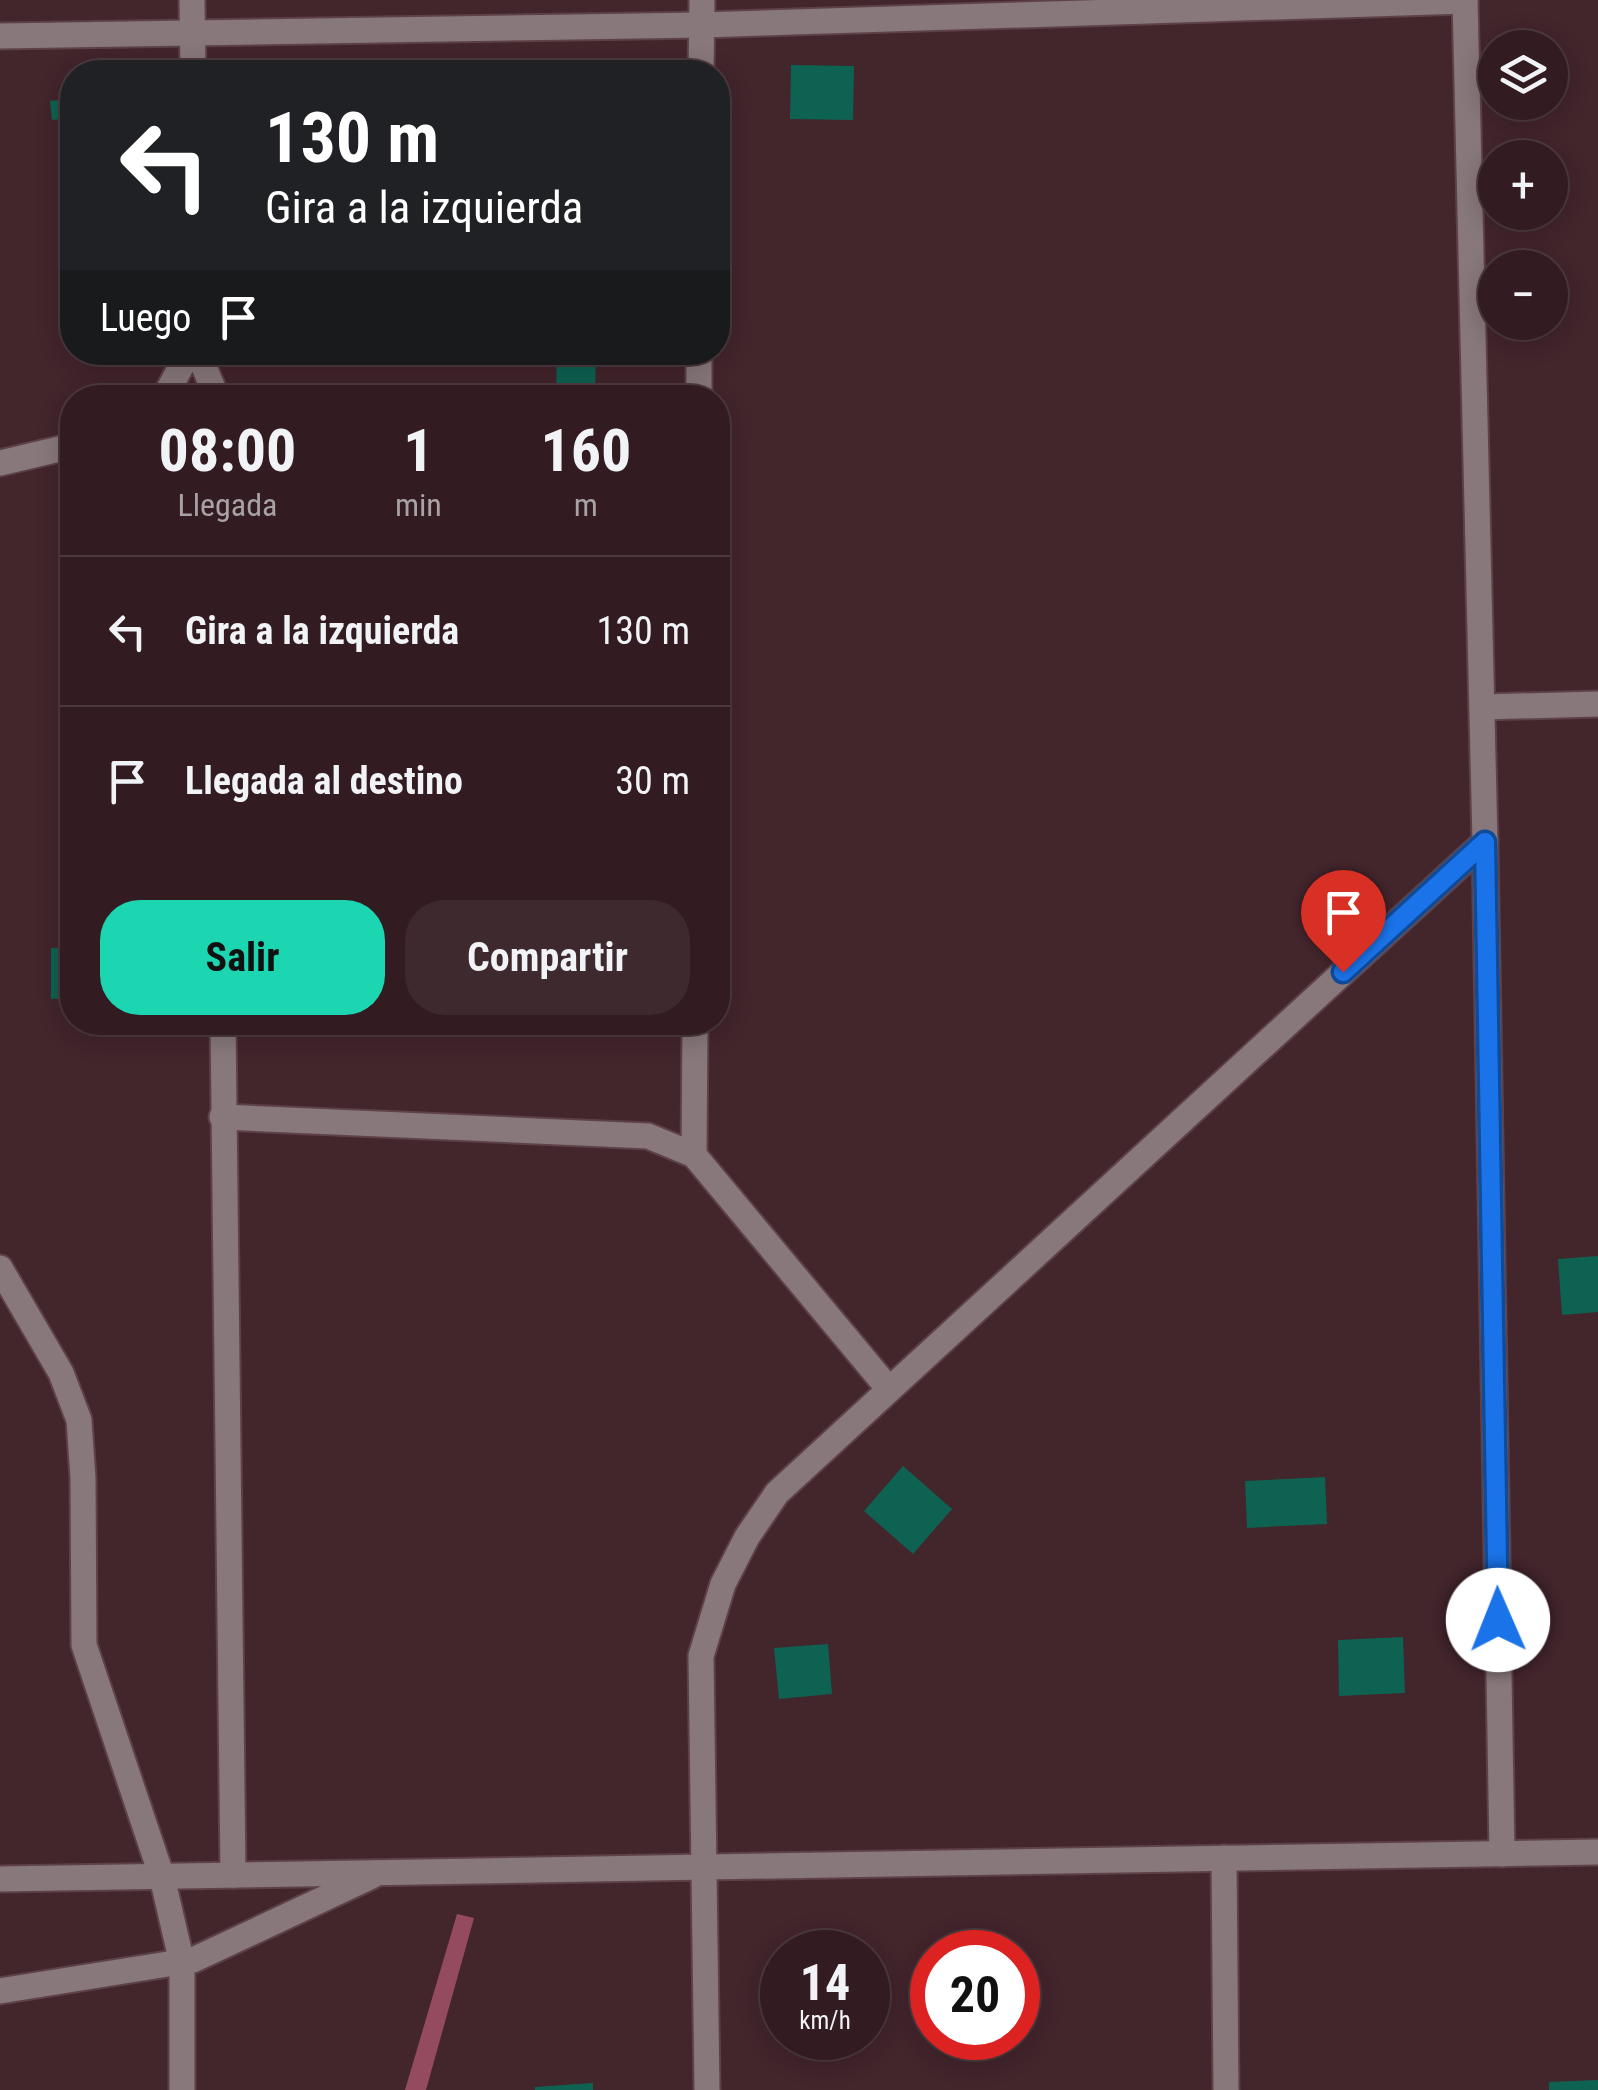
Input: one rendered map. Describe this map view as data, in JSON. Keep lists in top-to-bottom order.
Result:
{
  "page": {
    "map_buttons": ["+", "−"],
    "turn": ["130 m", "Gira a la izquierda"],
    "then": "Luego",
    "eta": [
      "08:00",
      "Llegada",
      "1",
      "min",
      "160",
      "m"
    ],
    "list": [
      {
        "name": "Gira a la izquierda",
        "value": "130 m"
      },
      {
        "name": "Llegada al destino",
        "value": "30 m"
      }
    ],
    "buttons": ["Salir", "Compartir"],
    "speed": "14 km/h",
    "limit": "20"
  }
}
